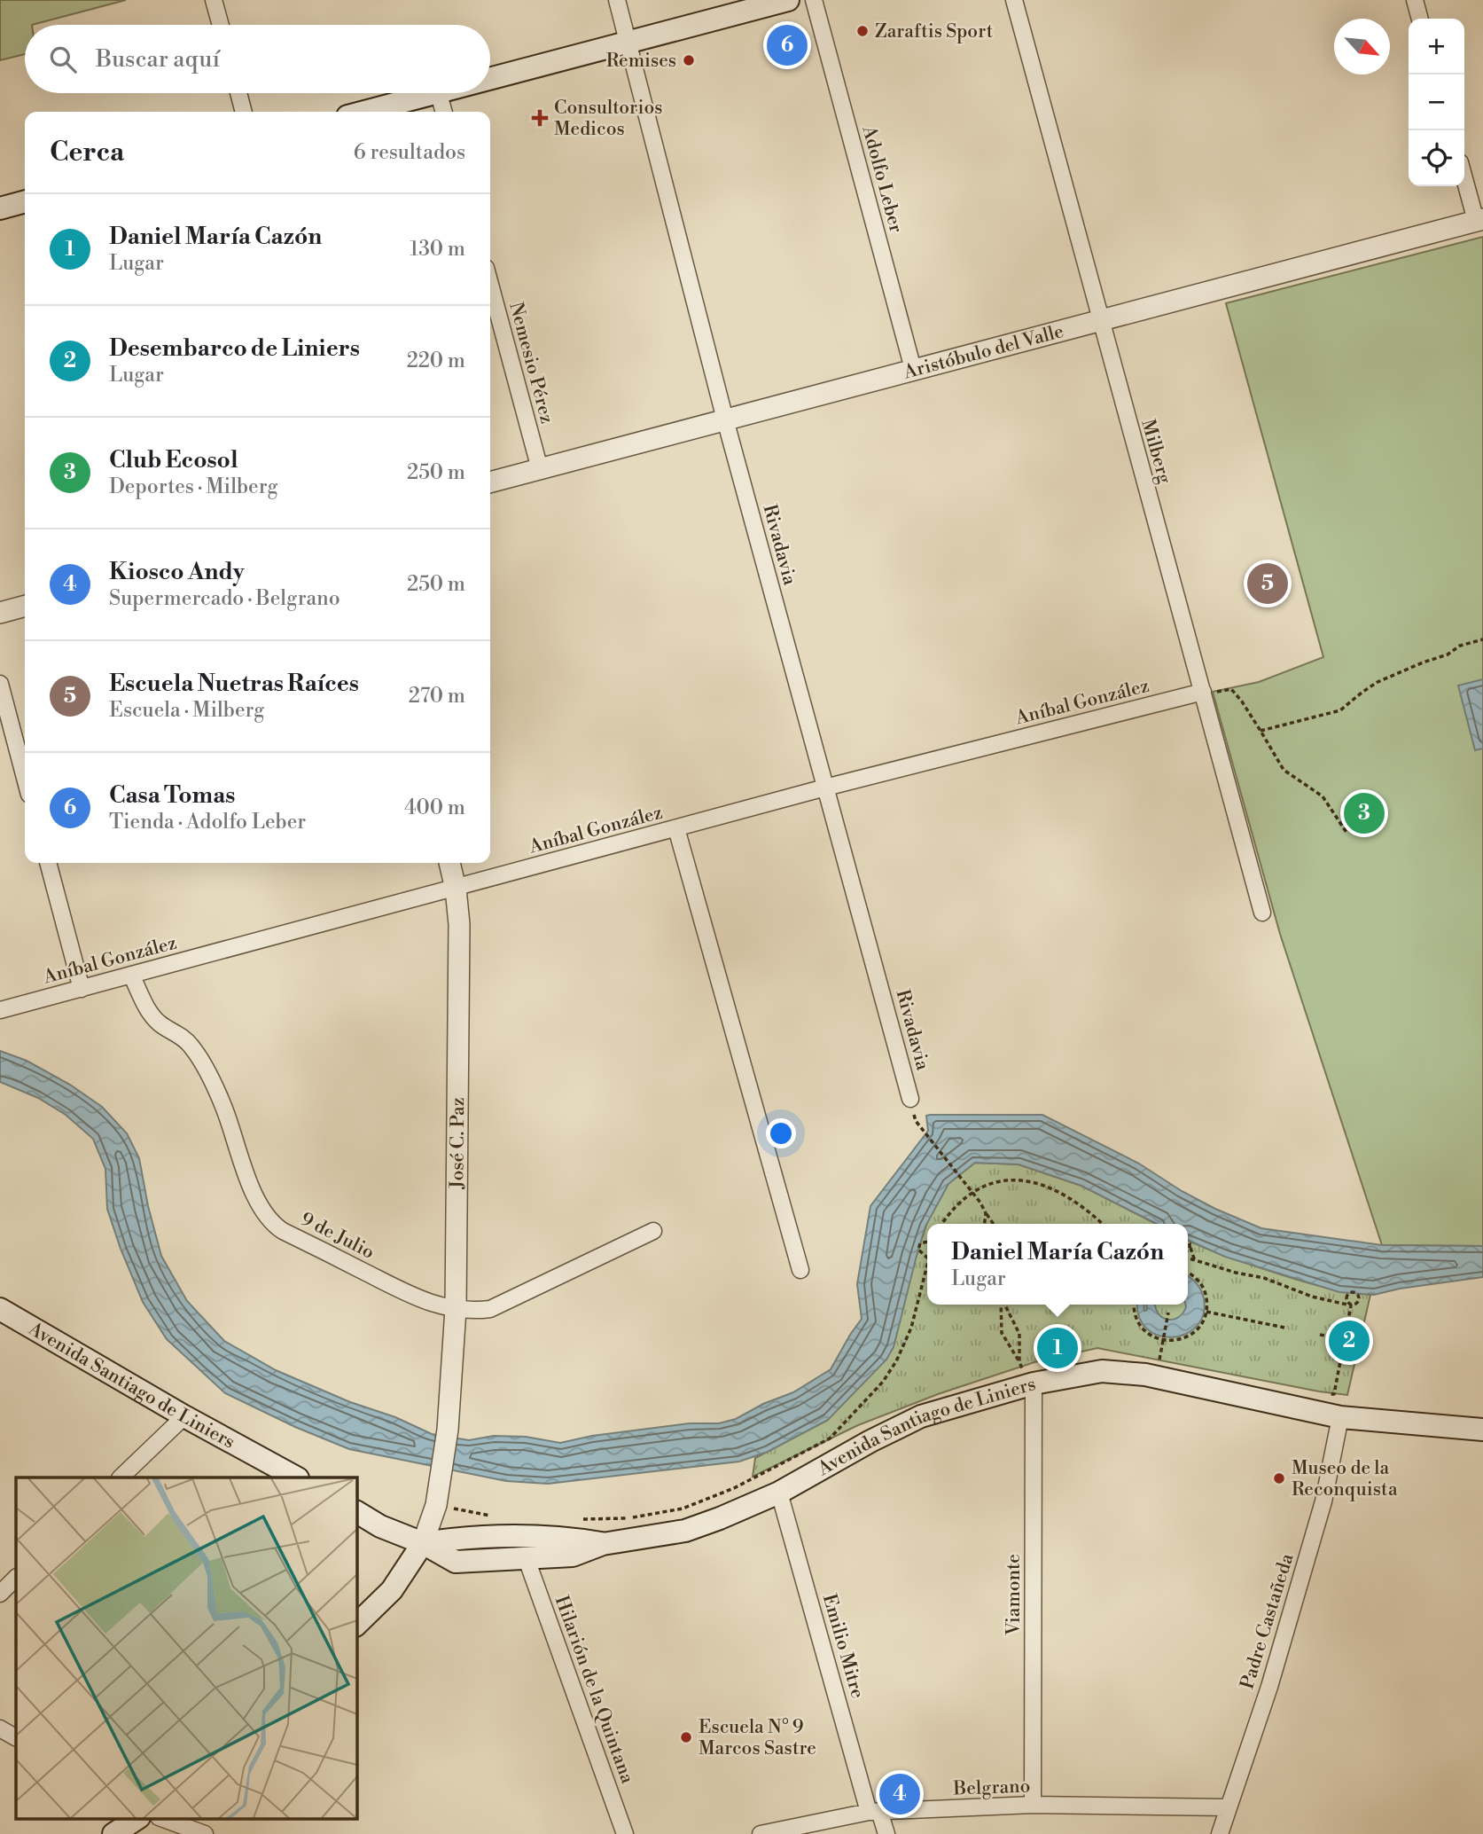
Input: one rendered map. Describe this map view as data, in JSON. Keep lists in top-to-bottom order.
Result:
{
  "streets": {
    "main road": ["Avenida Santiago de Liniers"],
    "street": [
      "Adolfo Leber",
      "Aristóbulo del Valle",
      "Nemesio Pérez",
      "Milberg",
      "Rivadavia",
      "Aníbal González",
      "José C. Paz",
      "9 de Julio",
      "Viamonte",
      "Padre Castañeda",
      "Emilio Mitre",
      "Hilarión de la Quintana",
      "Belgrano"
    ]
  },
  "crossings": [
    ["Adolfo Leber", "Aristóbulo del Valle"],
    ["Aristóbulo del Valle", "Nemesio Pérez"],
    ["Aristóbulo del Valle", "Milberg"],
    ["Aristóbulo del Valle", "Rivadavia"],
    ["Milberg", "Aníbal González"],
    ["Rivadavia", "Aníbal González"],
    ["Aníbal González", "José C. Paz"],
    ["Aníbal González", "9 de Julio"],
    ["José C. Paz", "9 de Julio"],
    ["José C. Paz", "Avenida Santiago de Liniers"],
    ["Avenida Santiago de Liniers", "Viamonte"],
    ["Avenida Santiago de Liniers", "Padre Castañeda"],
    ["Avenida Santiago de Liniers", "Emilio Mitre"],
    ["Avenida Santiago de Liniers", "Hilarión de la Quintana"],
    ["Viamonte", "Belgrano"],
    ["Padre Castañeda", "Belgrano"],
    ["Emilio Mitre", "Belgrano"]
  ],
  "places": {
    "other": [
      "Zaraftis Sport",
      "Remises",
      "Museo de la Reconquista",
      "Escuela N° 9 Marcos Sastre"
    ],
    "health": ["Consultorios Medicos"]
  },
  "north": "bottom right",
  "page": {
    "map_buttons": ["+", "−"],
    "pins": [
      "6",
      "5",
      "3",
      "2",
      "1",
      "4"
    ],
    "search": "Buscar aquí",
    "heading": ["Cerca", "6 resultados"],
    "list": [
      {
        "mark": "1",
        "name": "Daniel María Cazón",
        "note": "Lugar",
        "value": "130 m"
      },
      {
        "mark": "2",
        "name": "Desembarco de Liniers",
        "note": "Lugar",
        "value": "220 m"
      },
      {
        "mark": "3",
        "name": "Club Ecosol",
        "note": "Deportes · Milberg",
        "value": "250 m"
      },
      {
        "mark": "4",
        "name": "Kiosco Andy",
        "note": "Supermercado · Belgrano",
        "value": "250 m"
      },
      {
        "mark": "5",
        "name": "Escuela Nuetras Raíces",
        "note": "Escuela · Milberg",
        "value": "270 m"
      },
      {
        "mark": "6",
        "name": "Casa Tomas",
        "note": "Tienda · Adolfo Leber",
        "value": "400 m"
      }
    ],
    "popup": ["Daniel María Cazón", "Lugar"]
  }
}
